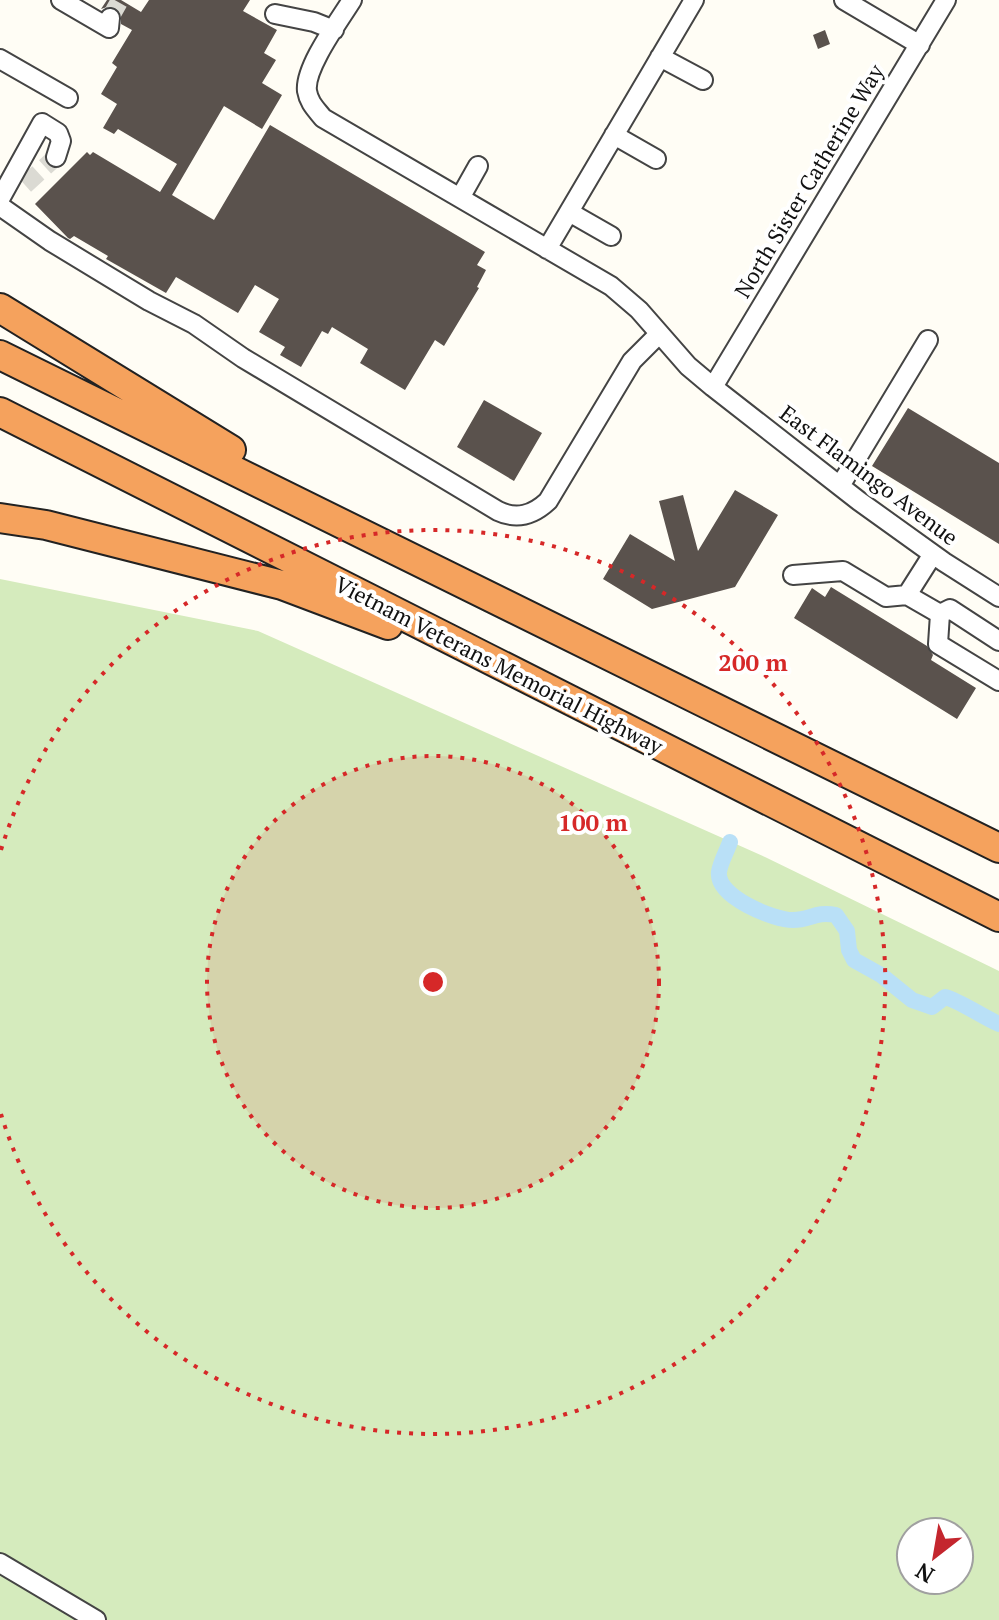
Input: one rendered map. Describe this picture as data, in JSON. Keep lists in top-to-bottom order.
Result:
{
  "streets": {
    "highway": ["Vietnam Veterans Memorial Highway"],
    "street": ["North Sister Catherine Way", "East Flamingo Avenue"]
  },
  "crossings": [
    ["North Sister Catherine Way", "East Flamingo Avenue"]
  ],
  "north": "bottom left",
  "rings": ["200 m", "100 m"]
}
